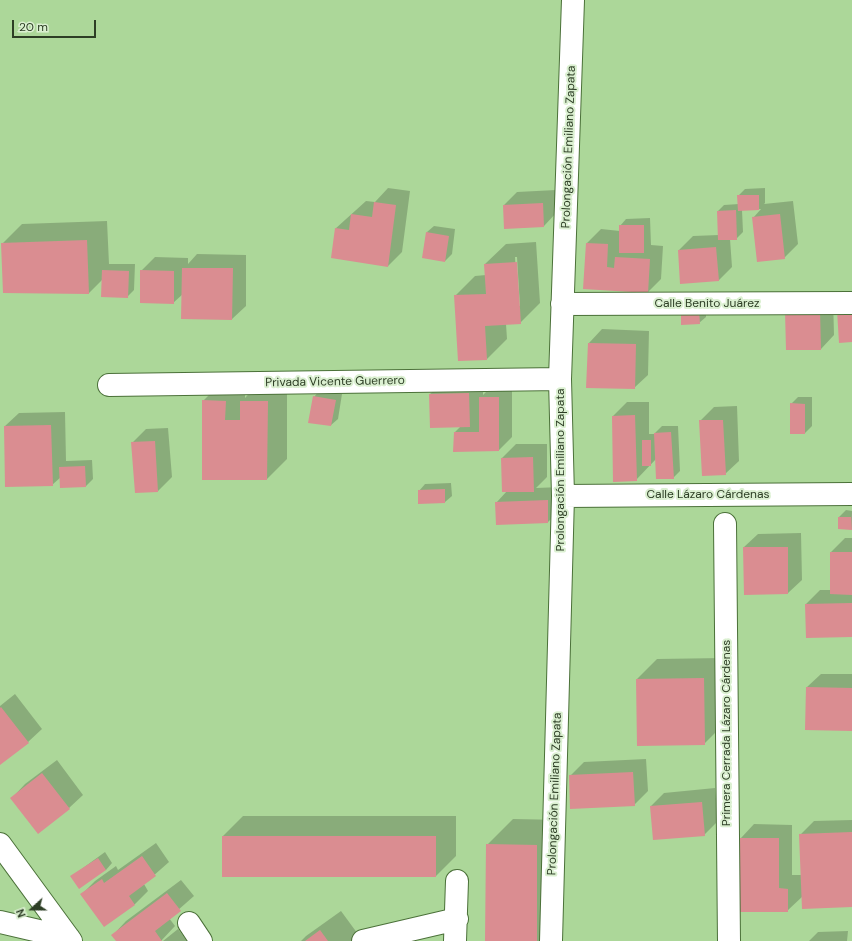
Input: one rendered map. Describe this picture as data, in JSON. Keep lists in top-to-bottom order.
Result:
{
  "streets": {
    "street": [
      "Prolongación Emiliano Zapata",
      "Calle Benito Juárez",
      "Privada Vicente Guerrero",
      "Calle Lázaro Cárdenas",
      "Primera Cerrada Lázaro Cárdenas"
    ]
  },
  "crossings": [
    ["Prolongación Emiliano Zapata", "Calle Benito Juárez"],
    ["Prolongación Emiliano Zapata", "Privada Vicente Guerrero"],
    ["Prolongación Emiliano Zapata", "Calle Lázaro Cárdenas"]
  ],
  "scale_bar": "20 m",
  "north": "left"
}
